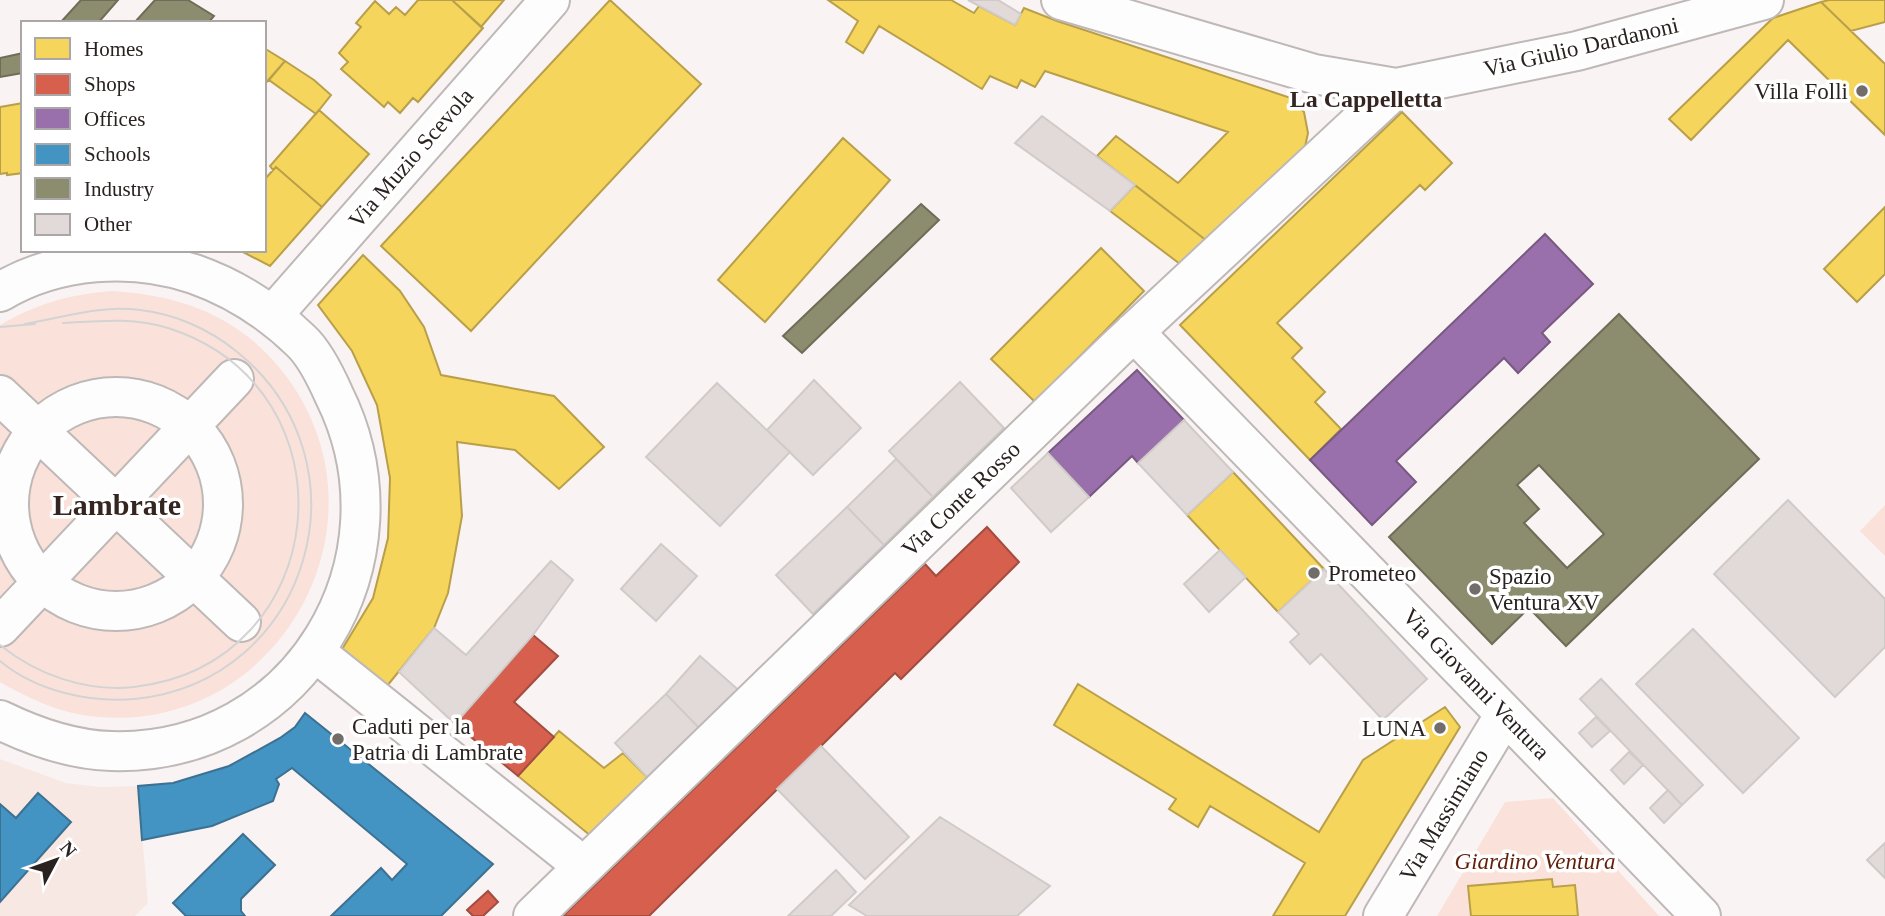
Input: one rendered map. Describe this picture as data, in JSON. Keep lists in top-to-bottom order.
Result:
{
  "streets": {
    "street": [
      "Via Giulio Dardanoni",
      "Via Muzio Scevola",
      "Via Conte Rosso",
      "Via Giovanni Ventura",
      "Via Massimiano"
    ]
  },
  "crossings": [
    ["Via Giulio Dardanoni", "Via Conte Rosso"],
    ["Via Conte Rosso", "Via Giovanni Ventura"],
    ["Via Giovanni Ventura", "Via Massimiano"]
  ],
  "districts": ["La Cappelletta", "Lambrate"],
  "parks": ["Giardino Ventura"],
  "places": [
    "Villa Folli",
    "Prometeo",
    "Spazio Ventura XV",
    "LUNA",
    "Caduti per la Patria di Lambrate"
  ],
  "legend": [
    "Homes",
    "Shops",
    "Offices",
    "Schools",
    "Industry",
    "Other"
  ],
  "north": "top right"
}
